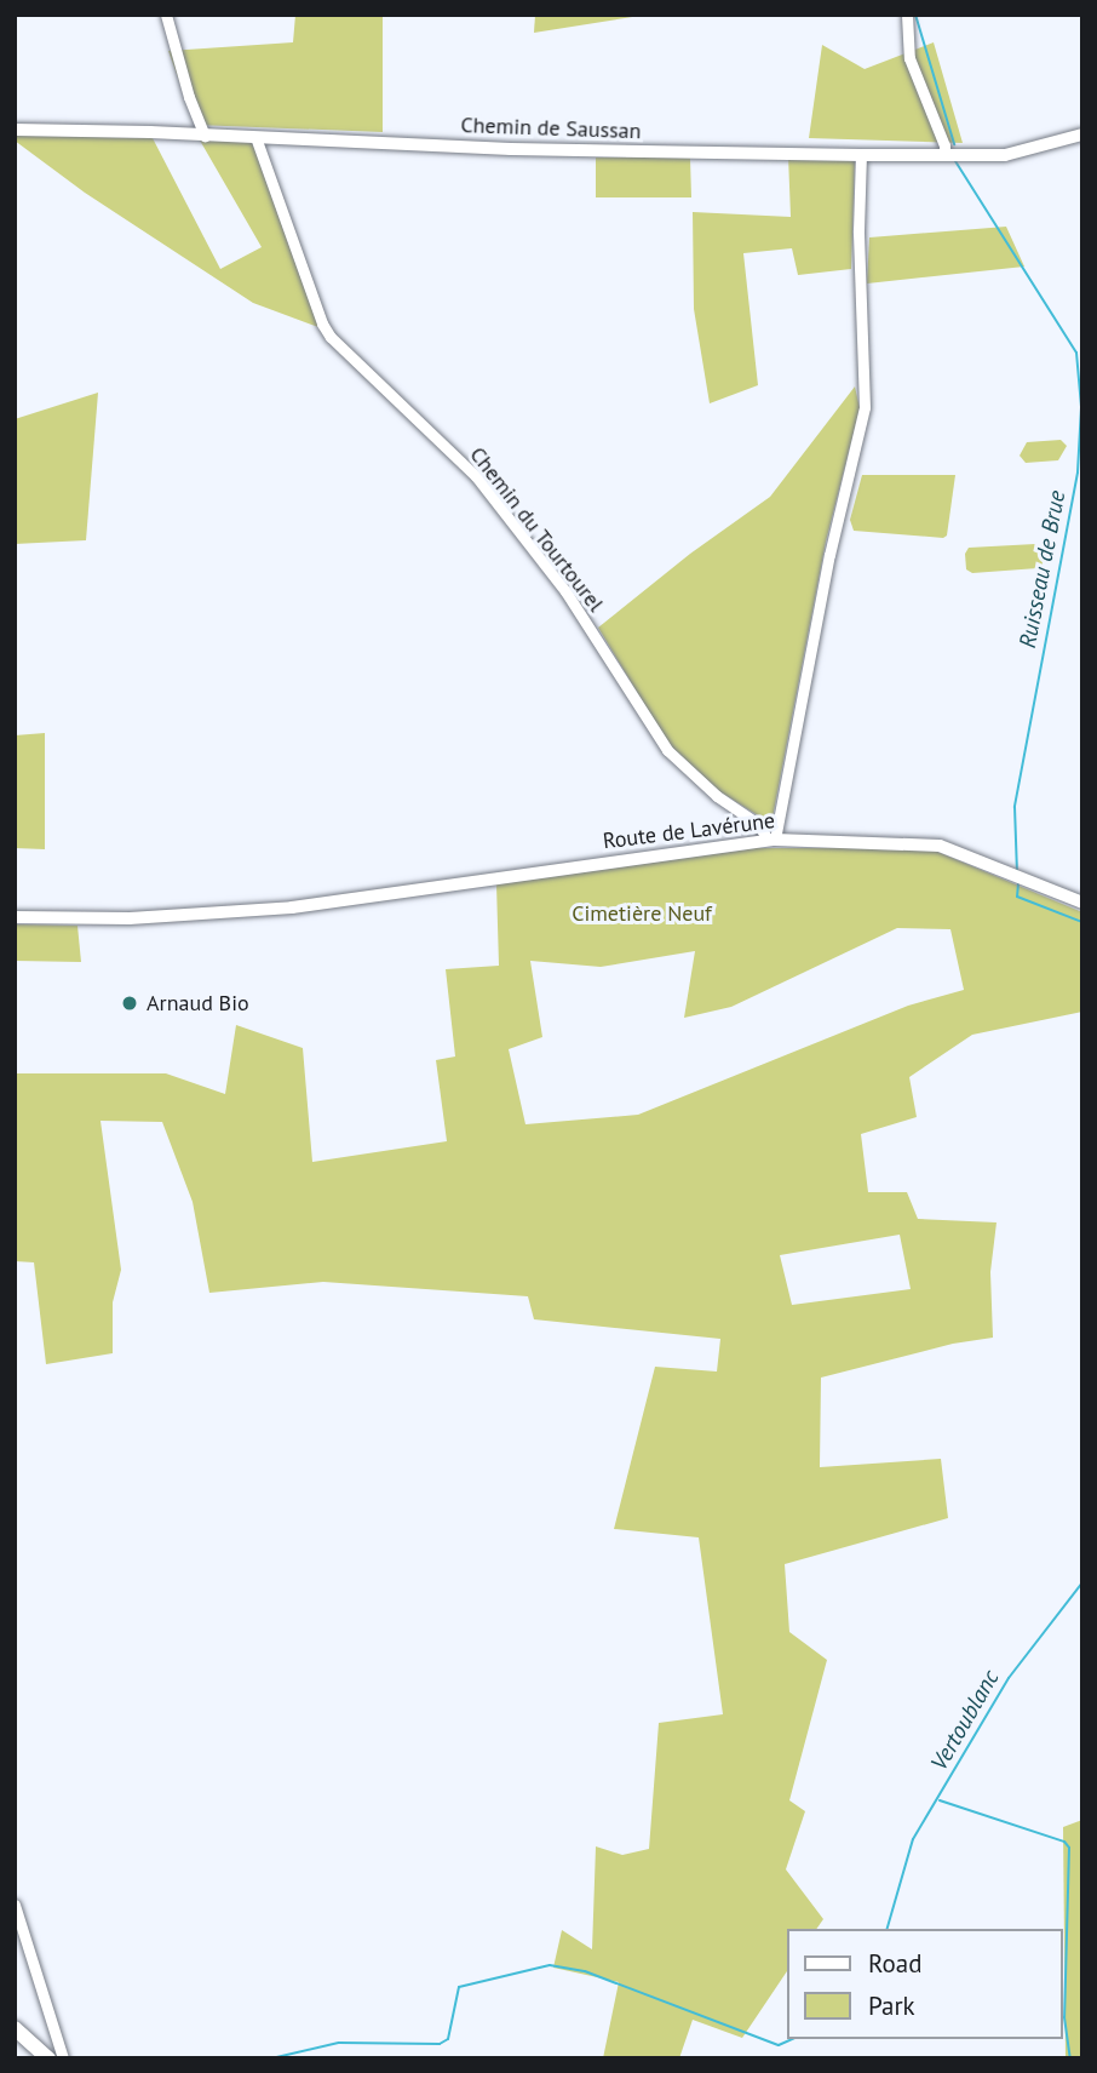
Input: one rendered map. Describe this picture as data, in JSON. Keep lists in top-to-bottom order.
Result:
{
  "streets": {
    "street": ["Chemin de Saussan", "Chemin du Tourtourel", "Route de Lavérune"]
  },
  "crossings": [
    ["Chemin de Saussan", "Chemin du Tourtourel"],
    ["Chemin du Tourtourel", "Route de Lavérune"]
  ],
  "water": ["Ruisseau de Brue", "Vertoublanc"],
  "parks": ["Cimetière Neuf"],
  "places": ["Arnaud Bio"],
  "legend": ["Road", "Park"]
}
